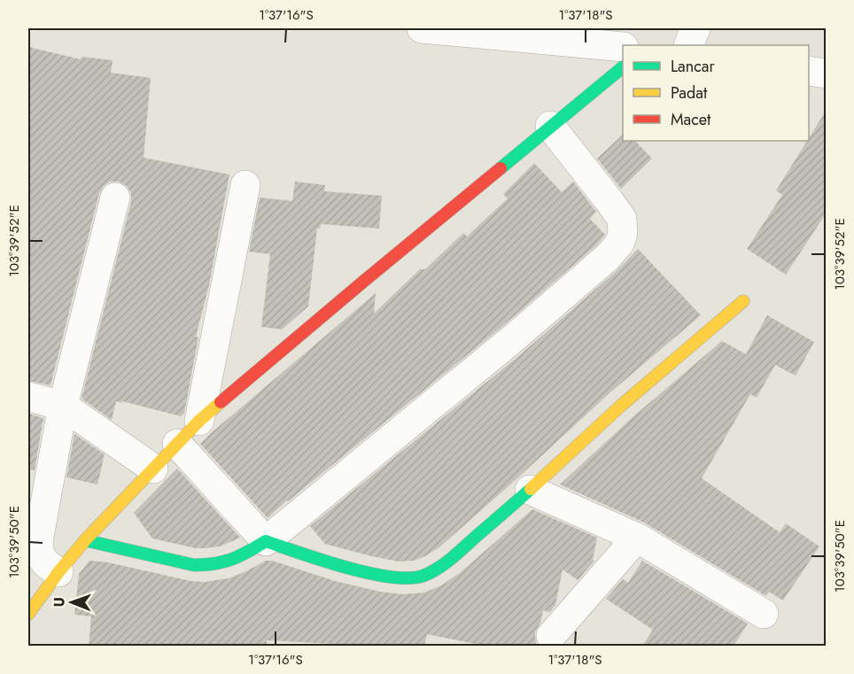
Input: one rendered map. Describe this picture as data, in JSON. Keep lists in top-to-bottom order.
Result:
{
  "legend": ["Lancar", "Padat", "Macet"],
  "north": "left",
  "coordinates": [
    "1°37'16\"S",
    "1°37'18\"S",
    "103°39'52\"E",
    "103°39'50\"E"
  ]
}
